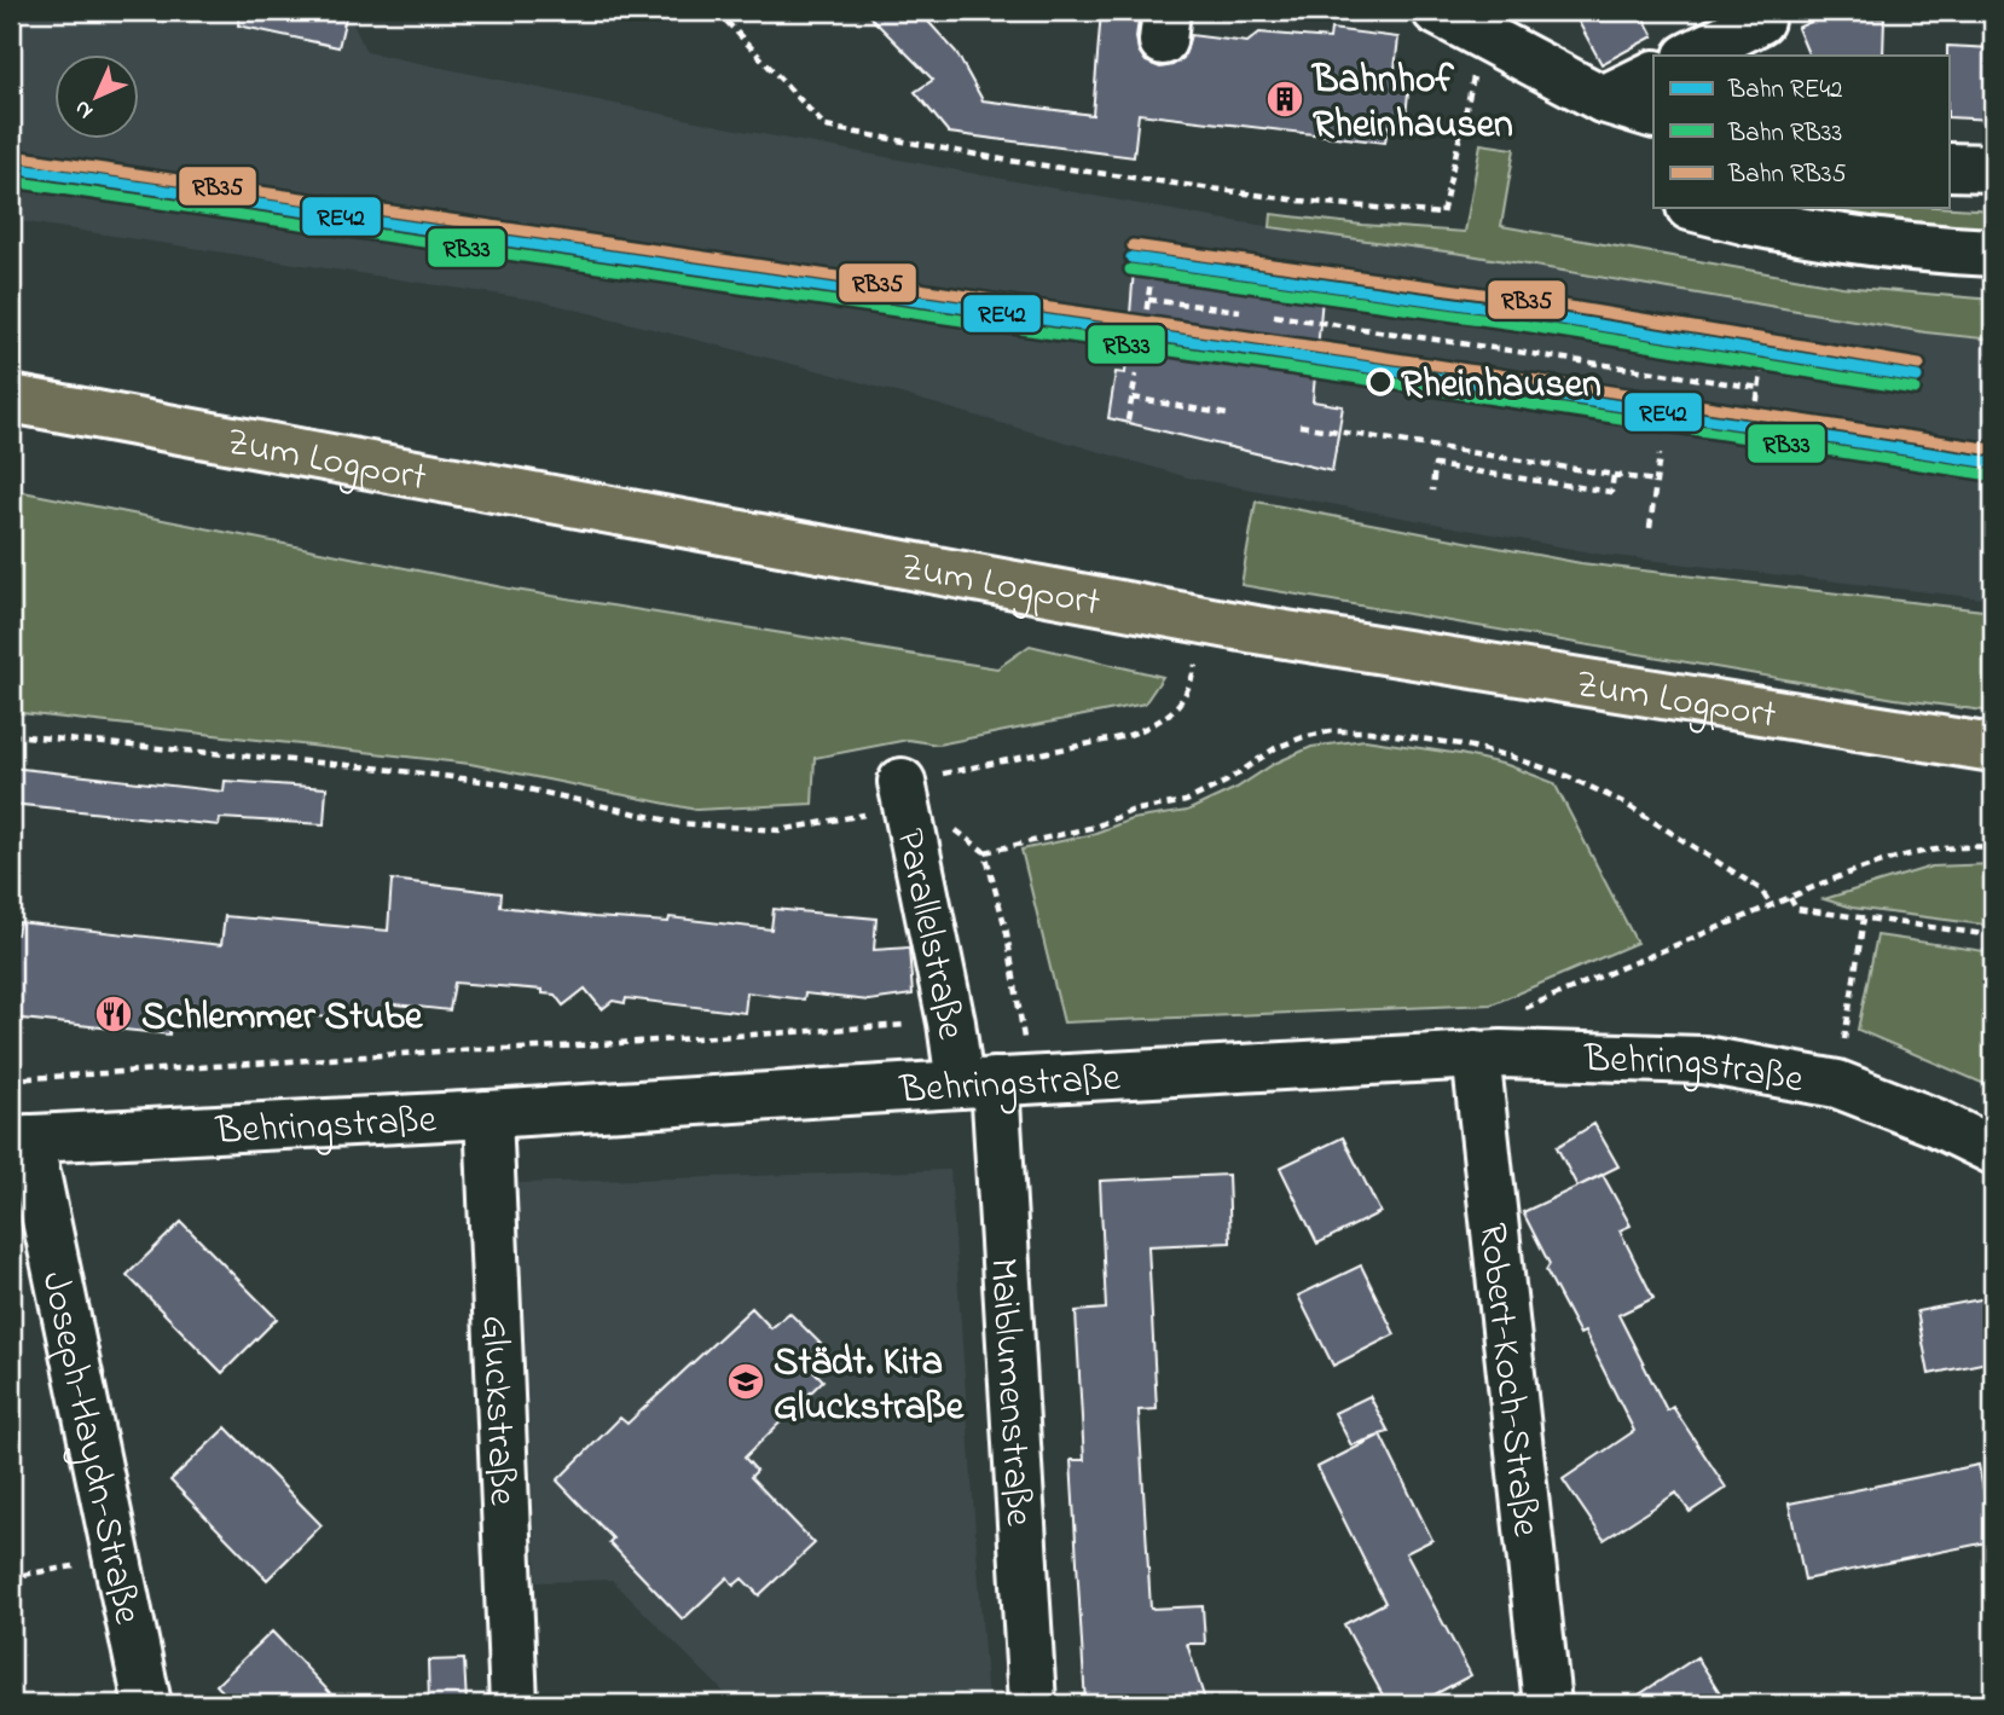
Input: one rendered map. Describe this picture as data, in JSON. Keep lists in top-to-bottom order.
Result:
{
  "streets": {
    "main road": ["Zum Logport"],
    "street": [
      "Parallelstraße",
      "Behringstraße",
      "Robert-Koch-Straße",
      "Maiblumenstraße",
      "Gluckstraße",
      "Joseph-Haydn-Straße"
    ]
  },
  "crossings": [
    ["Parallelstraße", "Behringstraße"],
    ["Parallelstraße", "Maiblumenstraße"],
    ["Behringstraße", "Robert-Koch-Straße"],
    ["Behringstraße", "Maiblumenstraße"],
    ["Behringstraße", "Gluckstraße"],
    ["Behringstraße", "Joseph-Haydn-Straße"]
  ],
  "places": {
    "building": ["Bahnhof Rheinhausen"],
    "other": ["Rheinhausen"],
    "restaurant": ["Schlemmer Stube"],
    "school or university": ["Städt. Kita Gluckstraße"]
  },
  "lines": ["rail line RB35", "rail line RE42", "rail line RB33"],
  "legend": ["Bahn RE42", "Bahn RB33", "Bahn RB35"],
  "north": "bottom left"
}
